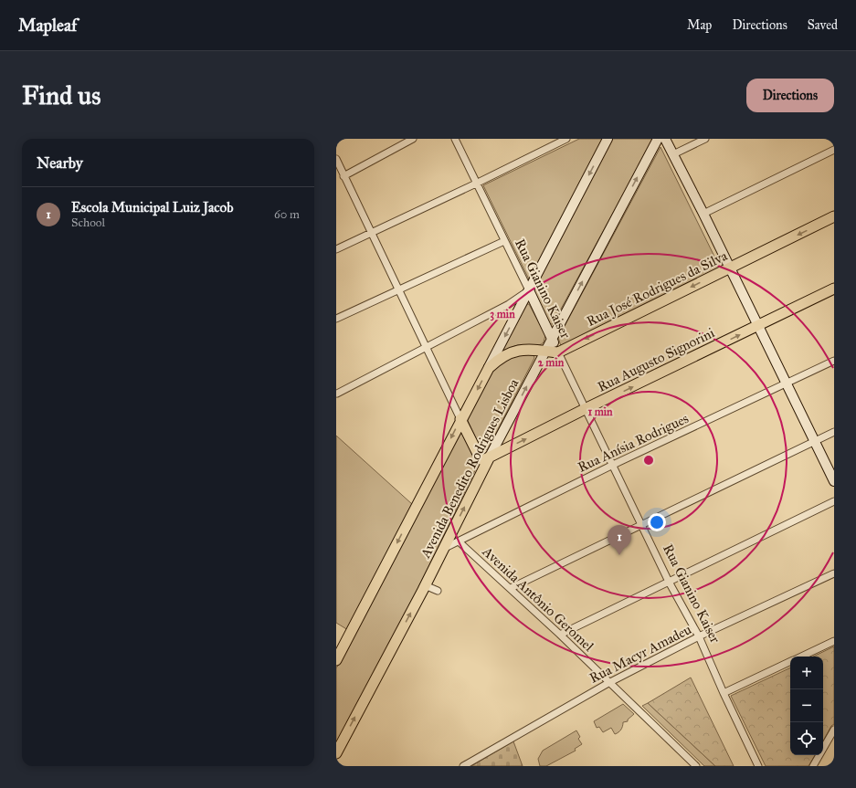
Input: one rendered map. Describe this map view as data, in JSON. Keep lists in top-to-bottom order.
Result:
{
  "streets": {
    "main road": [
      "Rua Gianino Kaiser",
      "Rua José Rodrigues da Silva",
      "Rua Augusto Signorini",
      "Avenida Benedito Rodrigues Lisboa"
    ],
    "street": ["Rua Anísia Rodrigues", "Avenida Antônio Geromel", "Rua Macyr Amadeu"]
  },
  "crossings": [
    ["Rua Gianino Kaiser", "Rua José Rodrigues da Silva"],
    ["Rua Gianino Kaiser", "Rua Augusto Signorini"],
    ["Rua Gianino Kaiser", "Rua Anísia Rodrigues"],
    ["Rua Gianino Kaiser", "Avenida Benedito Rodrigues Lisboa"],
    ["Rua Gianino Kaiser", "Rua Macyr Amadeu"],
    ["Rua Augusto Signorini", "Avenida Benedito Rodrigues Lisboa"],
    ["Rua Anísia Rodrigues", "Avenida Benedito Rodrigues Lisboa"],
    ["Rua Anísia Rodrigues", "Avenida Antônio Geromel"],
    ["Avenida Antônio Geromel", "Rua Macyr Amadeu"]
  ],
  "one_way": ["Rua José Rodrigues da Silva", "Rua Augusto Signorini"],
  "page": {
    "header": "Mapleaf",
    "nav": ["Map", "Directions", "Saved"],
    "buttons": "Directions",
    "title": "Find us",
    "heading": "Nearby",
    "list": [
      {
        "mark": "1",
        "name": "Escola Municipal Luiz Jacob",
        "note": "School",
        "value": "60 m"
      }
    ],
    "pins": "1",
    "map_buttons": ["+", "−"]
  },
  "rings": ["3 min", "2 min", "1 min"]
}
